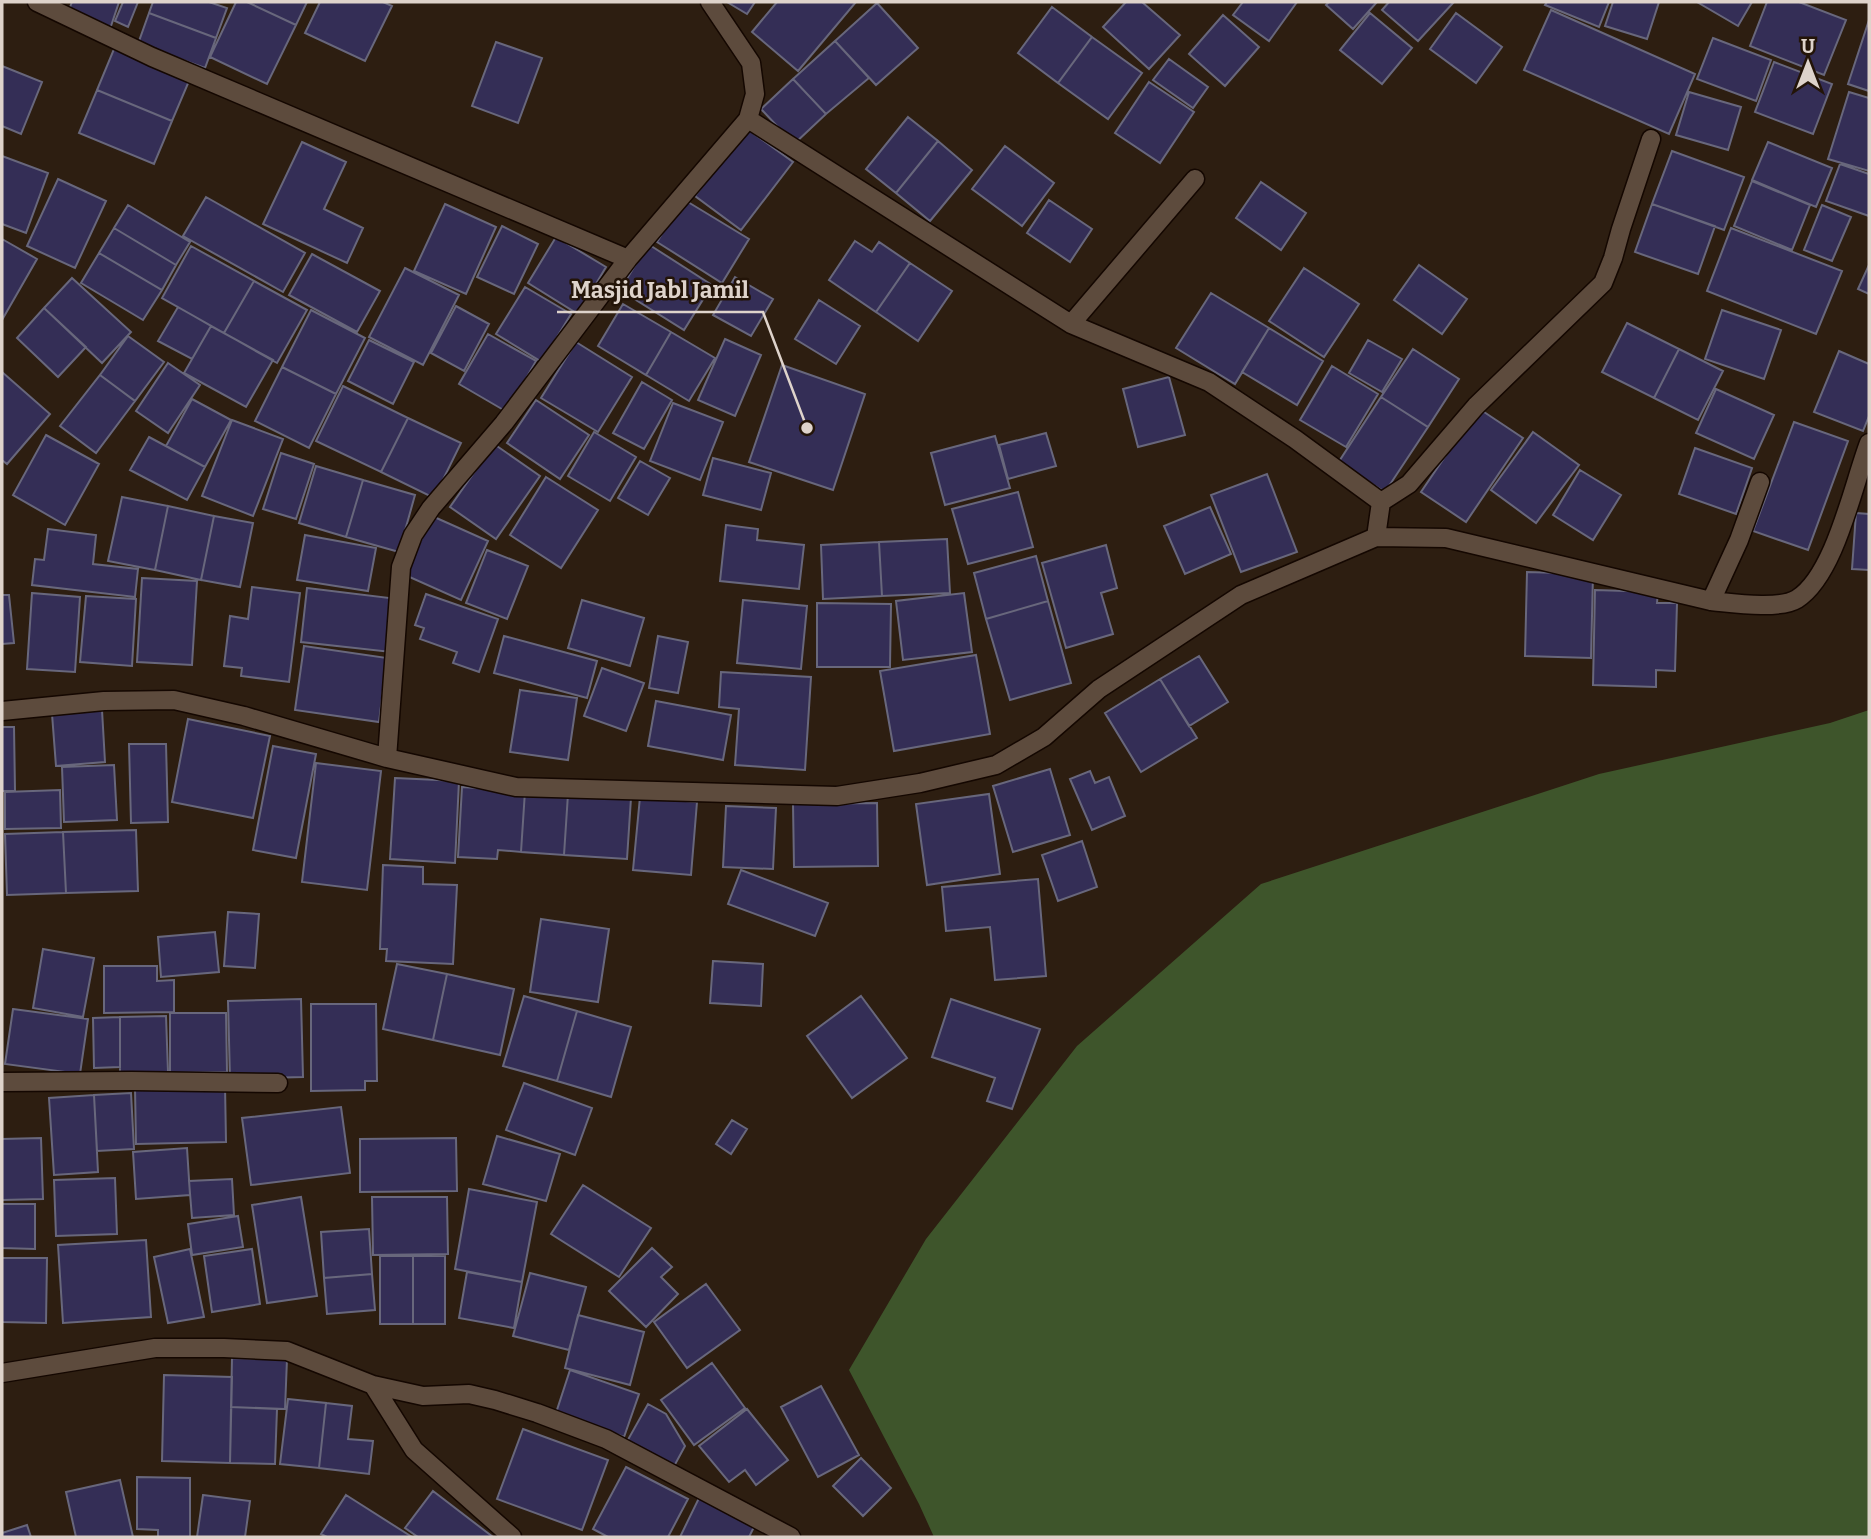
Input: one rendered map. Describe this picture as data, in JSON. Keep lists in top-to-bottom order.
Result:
{
  "places": ["Masjid Jabl Jamil"],
  "north": "top"
}
